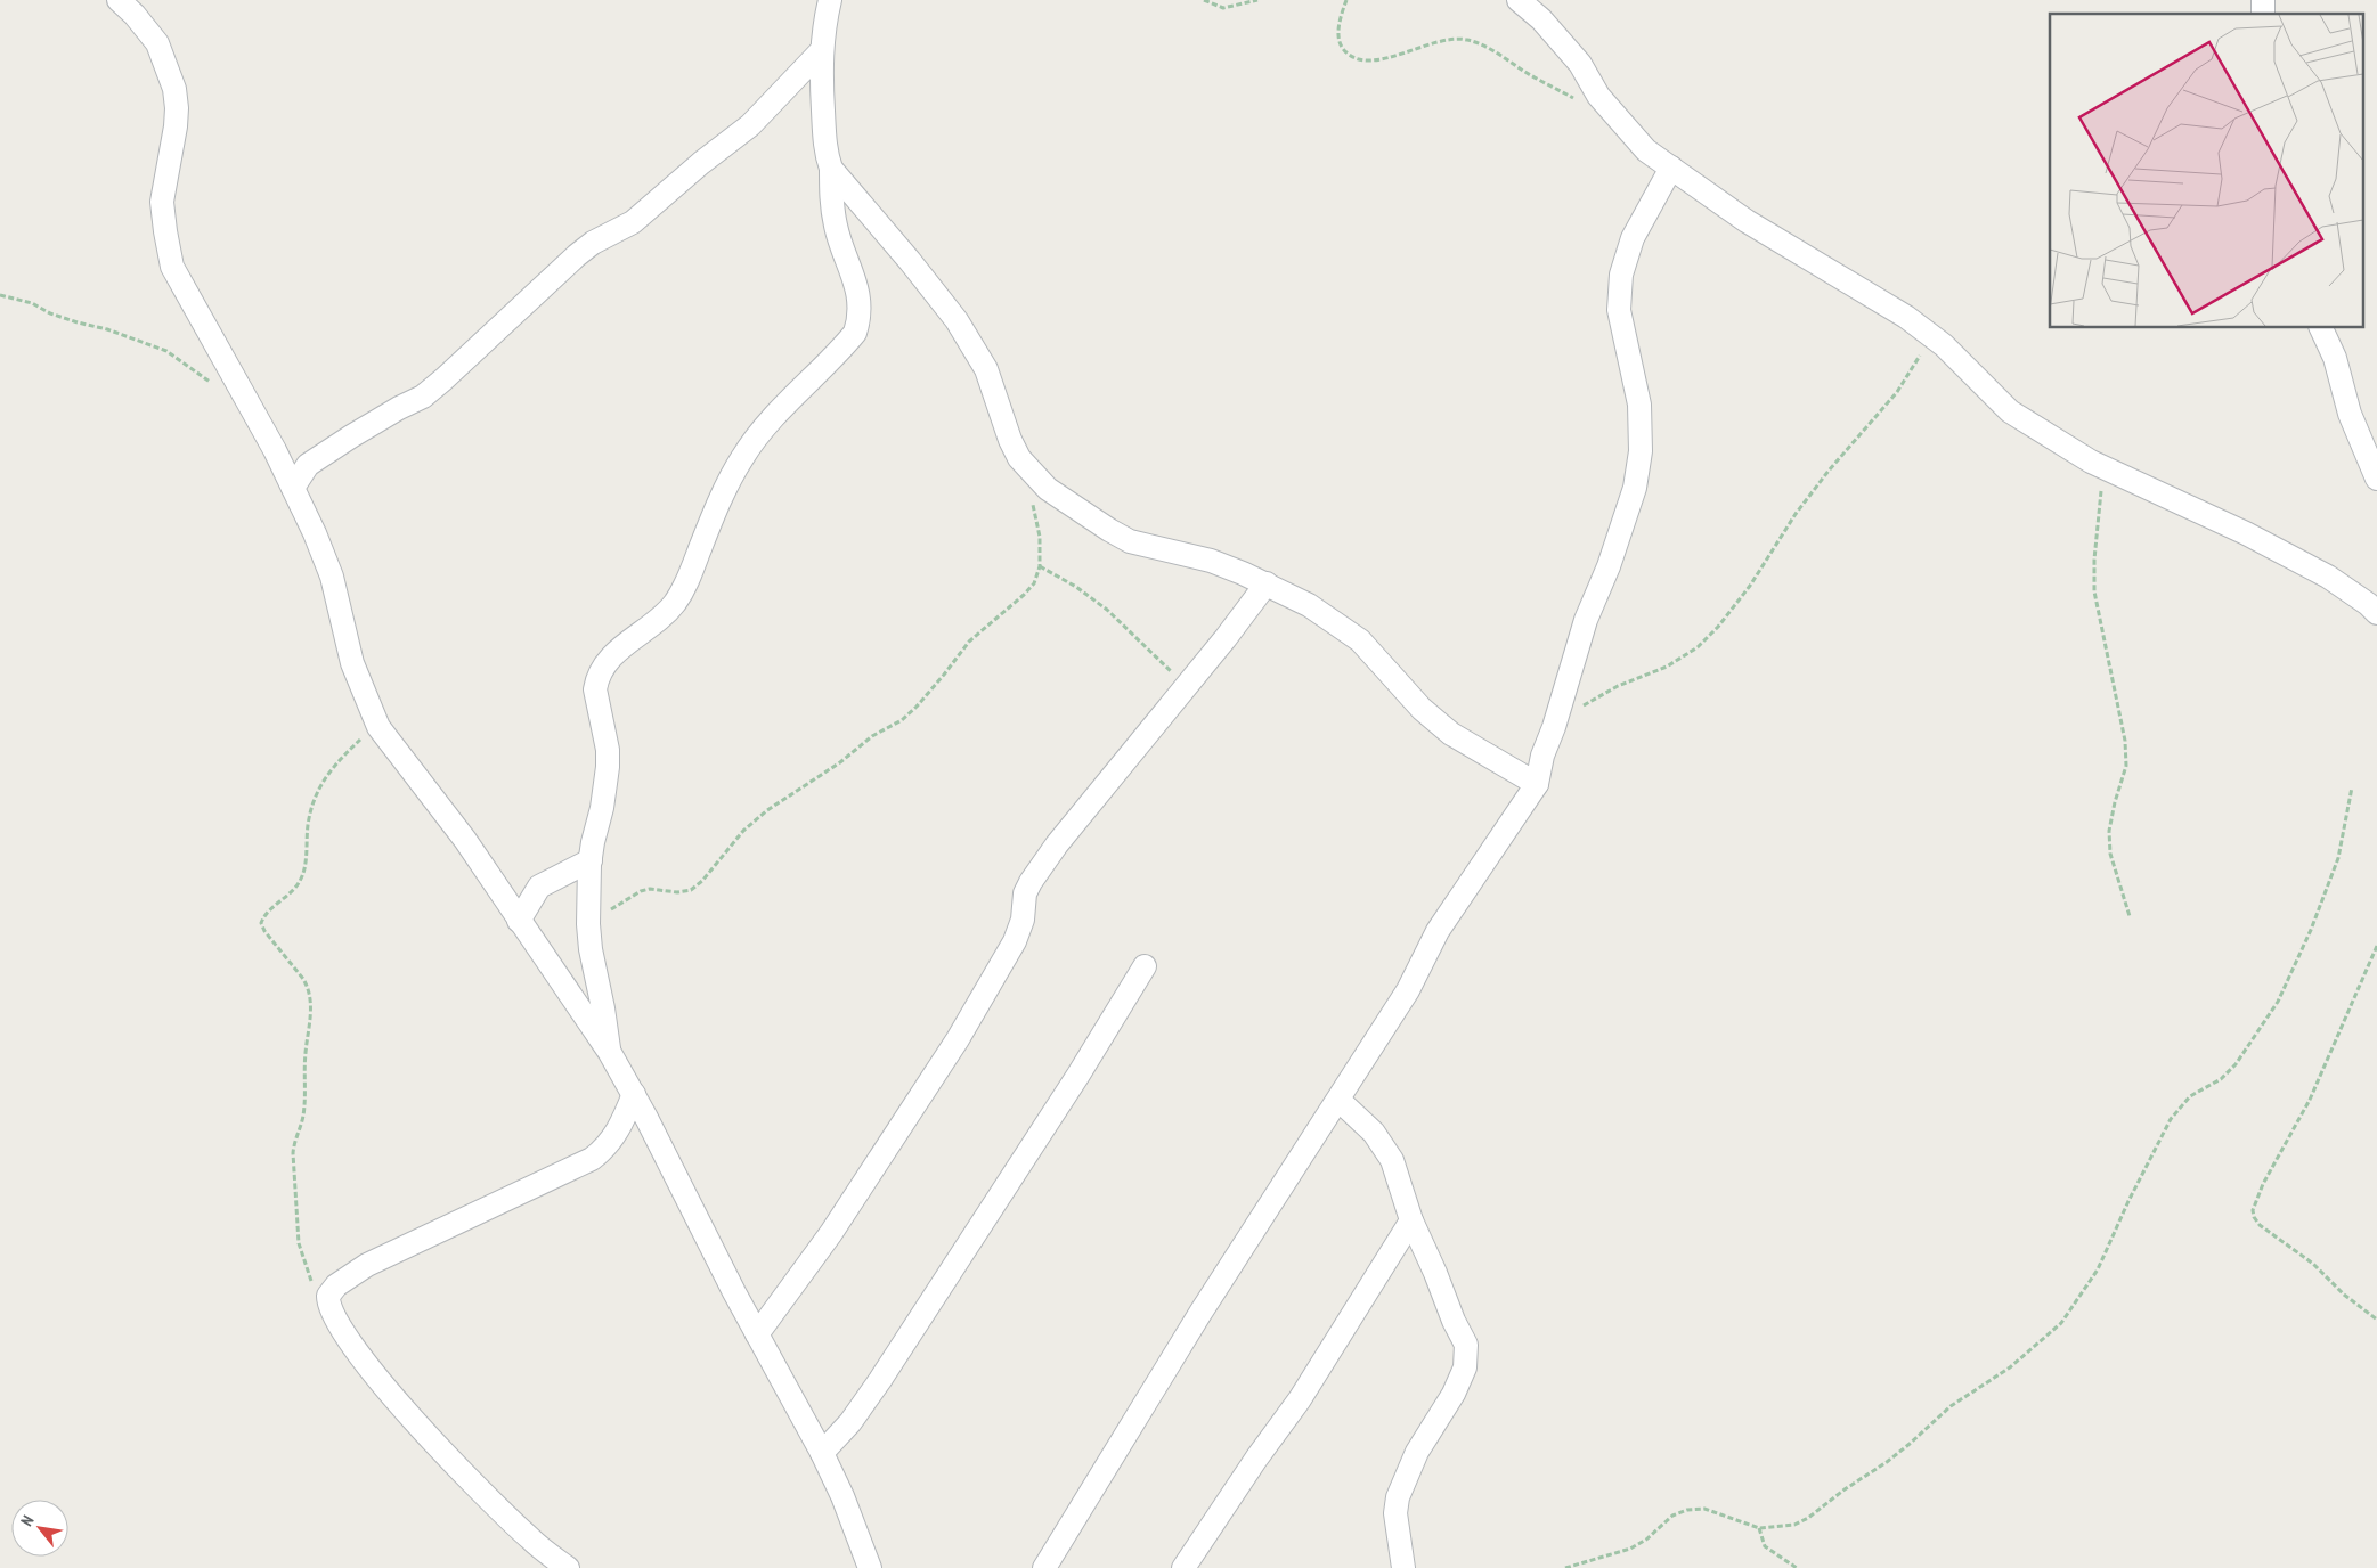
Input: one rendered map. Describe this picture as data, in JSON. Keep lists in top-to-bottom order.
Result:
{
  "north": "top left"
}
